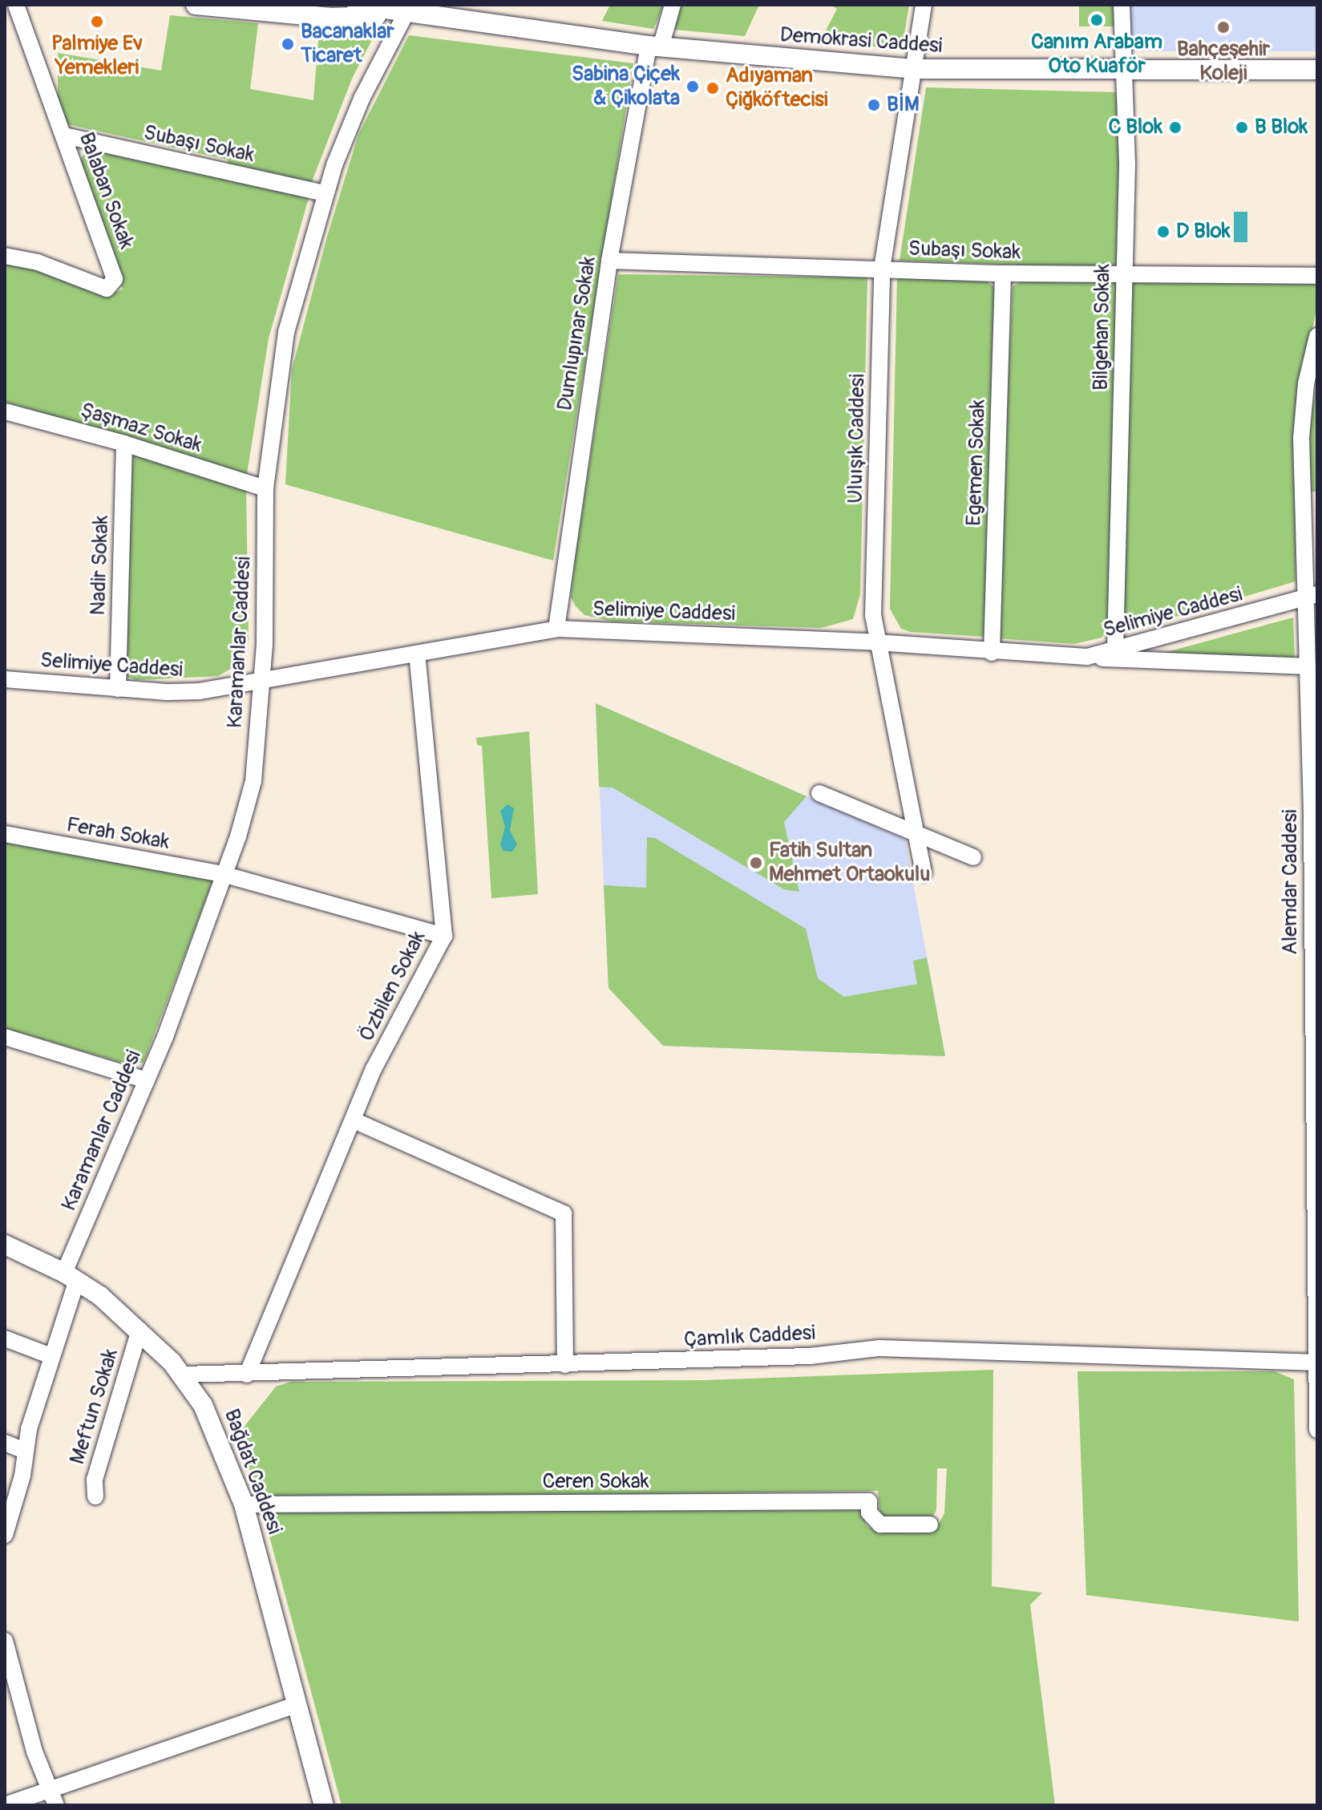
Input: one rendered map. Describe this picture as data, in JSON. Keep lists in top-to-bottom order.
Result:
{
  "streets": {
    "main road": ["Demokrasi Caddesi", "Bağdat Caddesi"],
    "street": [
      "Subaşı Sokak",
      "Balaban Sokak",
      "Bilgehan Sokak",
      "Dumlupınar Sokak",
      "Şaşmaz Sokak",
      "Uluışık Caddesi",
      "Egemen Sokak",
      "Nadir Sokak",
      "Selimiye Caddesi",
      "Karamanlar Caddesi",
      "Ferah Sokak",
      "Alemdar Caddesi",
      "Özbilen Sokak",
      "Çamlık Caddesi",
      "Meftun Sokak",
      "Ceren Sokak"
    ]
  },
  "crossings": [
    ["Demokrasi Caddesi", "Bilgehan Sokak"],
    ["Demokrasi Caddesi", "Dumlupınar Sokak"],
    ["Demokrasi Caddesi", "Uluışık Caddesi"],
    ["Demokrasi Caddesi", "Karamanlar Caddesi"],
    ["Subaşı Sokak", "Balaban Sokak"],
    ["Subaşı Sokak", "Bilgehan Sokak"],
    ["Subaşı Sokak", "Dumlupınar Sokak"],
    ["Subaşı Sokak", "Uluışık Caddesi"],
    ["Subaşı Sokak", "Egemen Sokak"],
    ["Subaşı Sokak", "Karamanlar Caddesi"],
    ["Bilgehan Sokak", "Selimiye Caddesi"],
    ["Dumlupınar Sokak", "Selimiye Caddesi"],
    ["Şaşmaz Sokak", "Nadir Sokak"],
    ["Şaşmaz Sokak", "Karamanlar Caddesi"],
    ["Uluışık Caddesi", "Selimiye Caddesi"],
    ["Egemen Sokak", "Selimiye Caddesi"],
    ["Nadir Sokak", "Selimiye Caddesi"],
    ["Selimiye Caddesi", "Karamanlar Caddesi"],
    ["Selimiye Caddesi", "Alemdar Caddesi"],
    ["Selimiye Caddesi", "Özbilen Sokak"],
    ["Karamanlar Caddesi", "Ferah Sokak"],
    ["Karamanlar Caddesi", "Bağdat Caddesi"],
    ["Ferah Sokak", "Özbilen Sokak"],
    ["Alemdar Caddesi", "Çamlık Caddesi"],
    ["Özbilen Sokak", "Çamlık Caddesi"],
    ["Çamlık Caddesi", "Bağdat Caddesi"],
    ["Meftun Sokak", "Bağdat Caddesi"],
    ["Bağdat Caddesi", "Ceren Sokak"]
  ],
  "places": [
    "Canım Arabam Oto Kuaför",
    "Palmiye Ev Yemekleri",
    "Bahçeşehir Koleji",
    "Bacanaklar Ticaret",
    "Sabina Çiçek & Çikolata",
    "Adıyaman Çiğköftecisi",
    "BİM",
    "C Blok",
    "B Blok",
    "D Blok",
    "Fatih Sultan Mehmet Ortaokulu"
  ]
}
